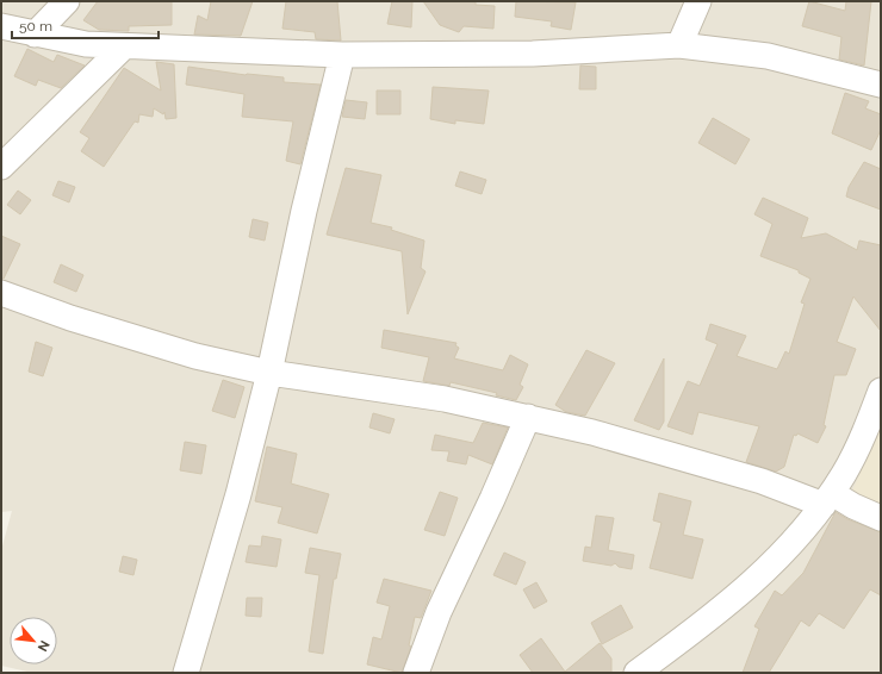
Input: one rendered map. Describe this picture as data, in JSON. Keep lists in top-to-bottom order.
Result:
{
  "scale_bar": "50 m",
  "north": "bottom right"
}
